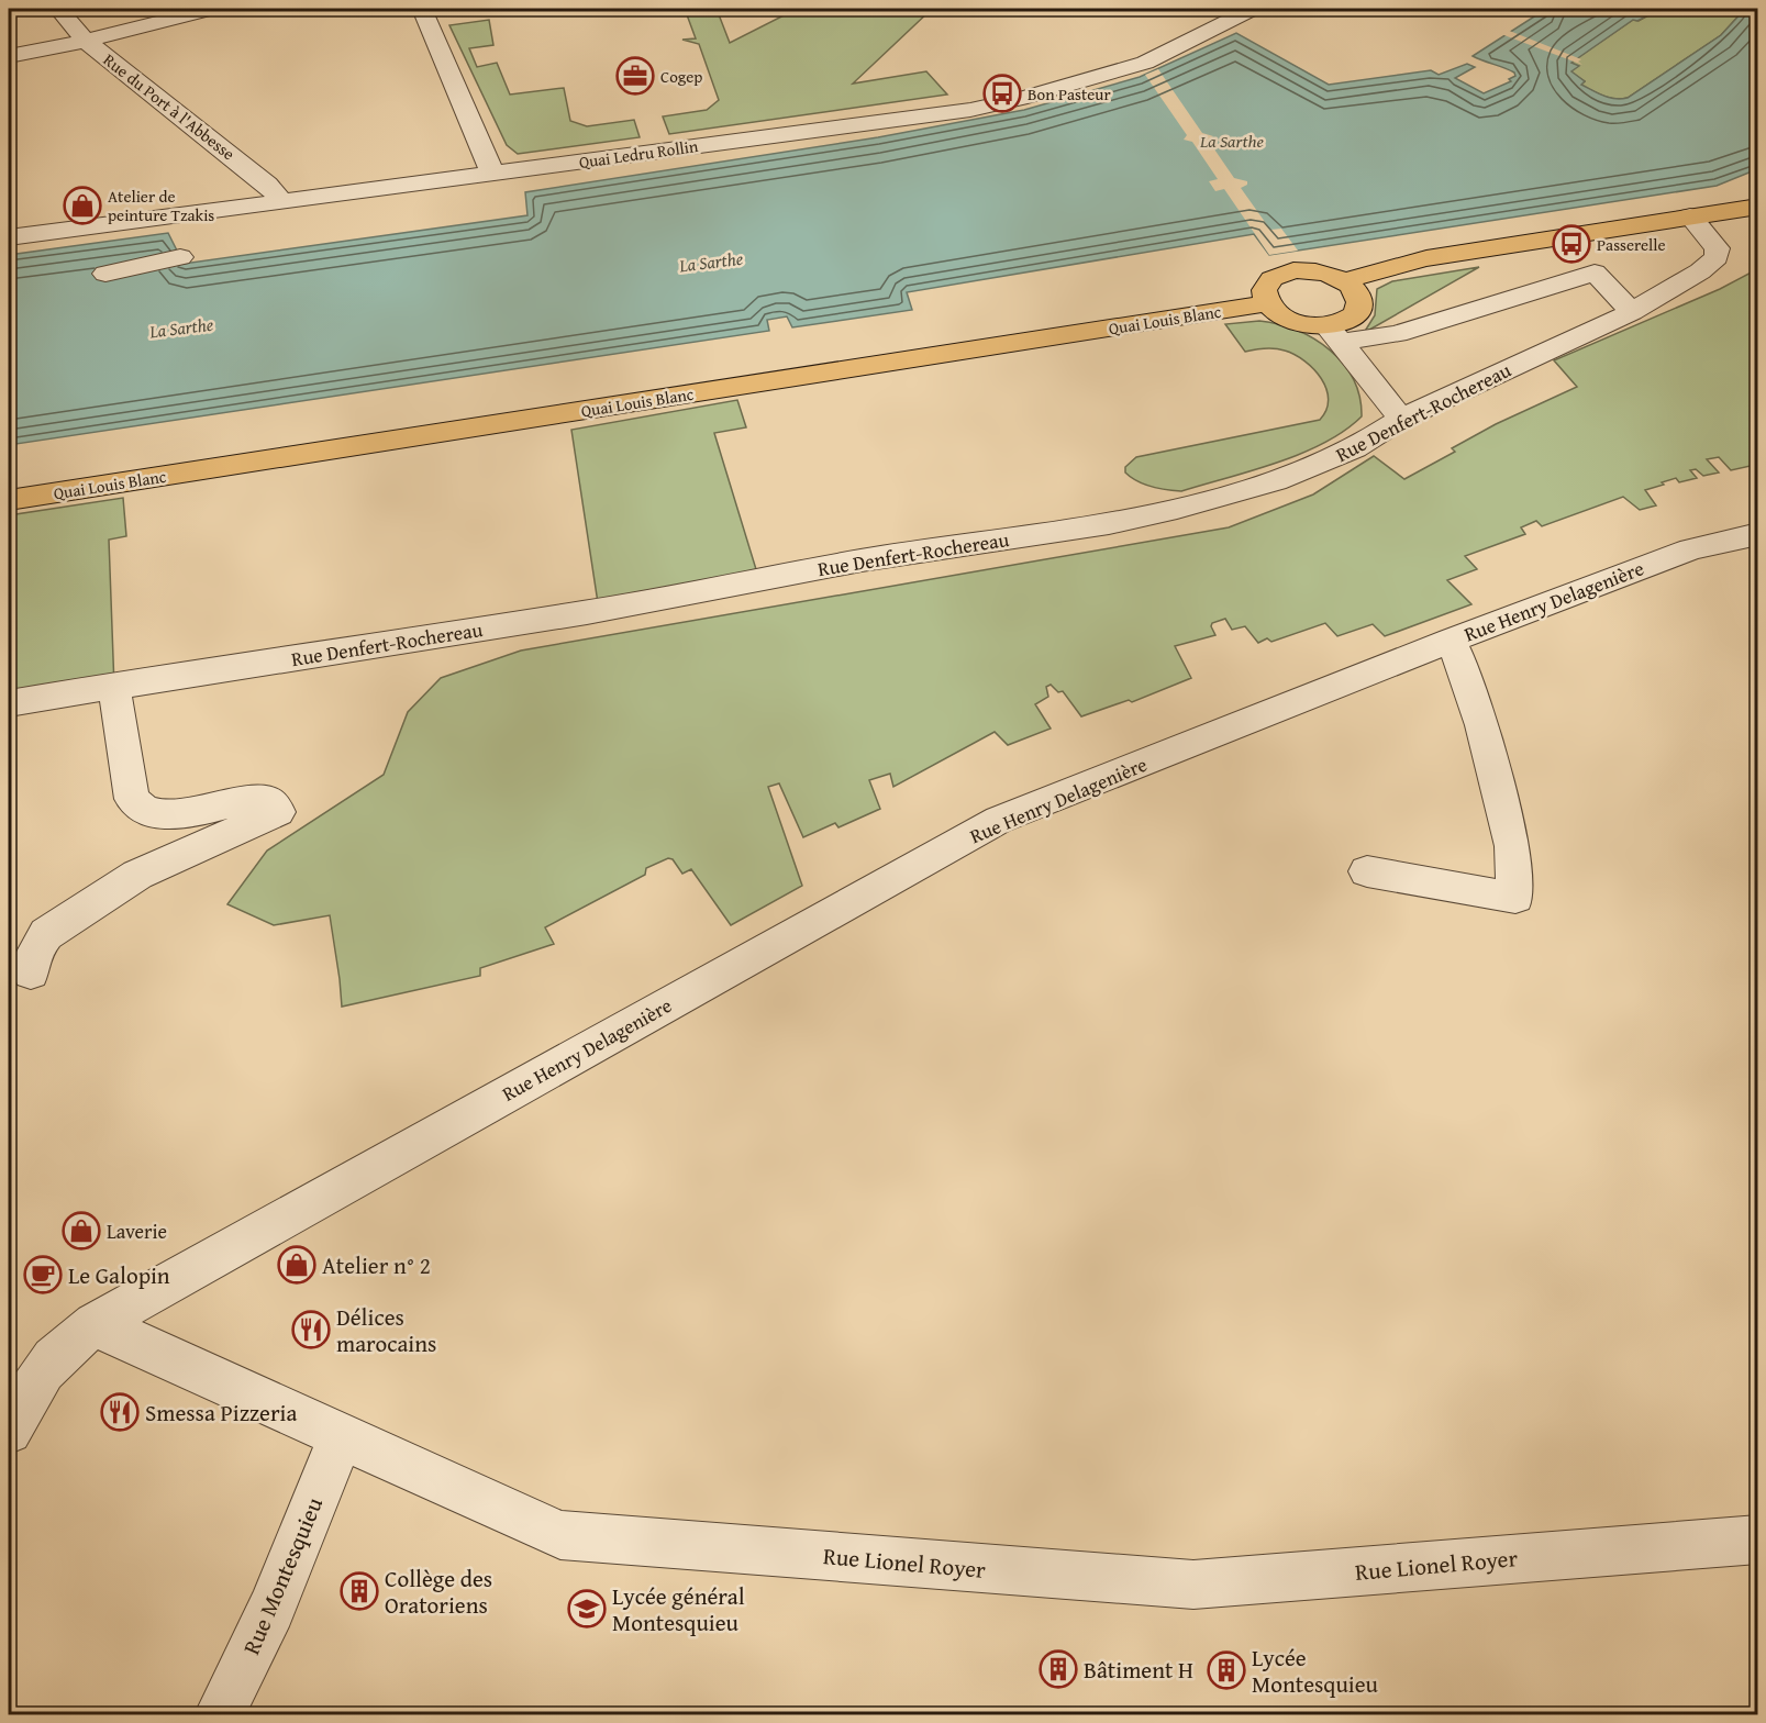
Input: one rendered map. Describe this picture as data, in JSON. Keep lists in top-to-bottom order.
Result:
{
  "streets": {
    "main road": ["Quai Louis Blanc"],
    "street": [
      "Rue du Port à l'Abbesse",
      "Quai Ledru Rollin",
      "Rue Denfert-Rochereau",
      "Rue Henry Delagenière",
      "Rue Lionel Royer",
      "Rue Montesquieu"
    ]
  },
  "crossings": [
    ["Rue du Port à l'Abbesse", "Quai Ledru Rollin"],
    ["Rue Henry Delagenière", "Rue Lionel Royer"],
    ["Rue Lionel Royer", "Rue Montesquieu"]
  ],
  "water": ["La Sarthe"],
  "places": {
    "office": ["Cogep"],
    "bus stop": ["Bon Pasteur", "Passerelle"],
    "shop": ["Atelier de peinture Tzakis", "Laverie", "Atelier n° 2"],
    "cafe": ["Le Galopin"],
    "restaurant": ["Délices marocains", "Smessa Pizzeria"],
    "building": ["Collège des Oratoriens", "Bâtiment H", "Lycée Montesquieu"],
    "school or university": ["Lycée général Montesquieu"]
  }
}
